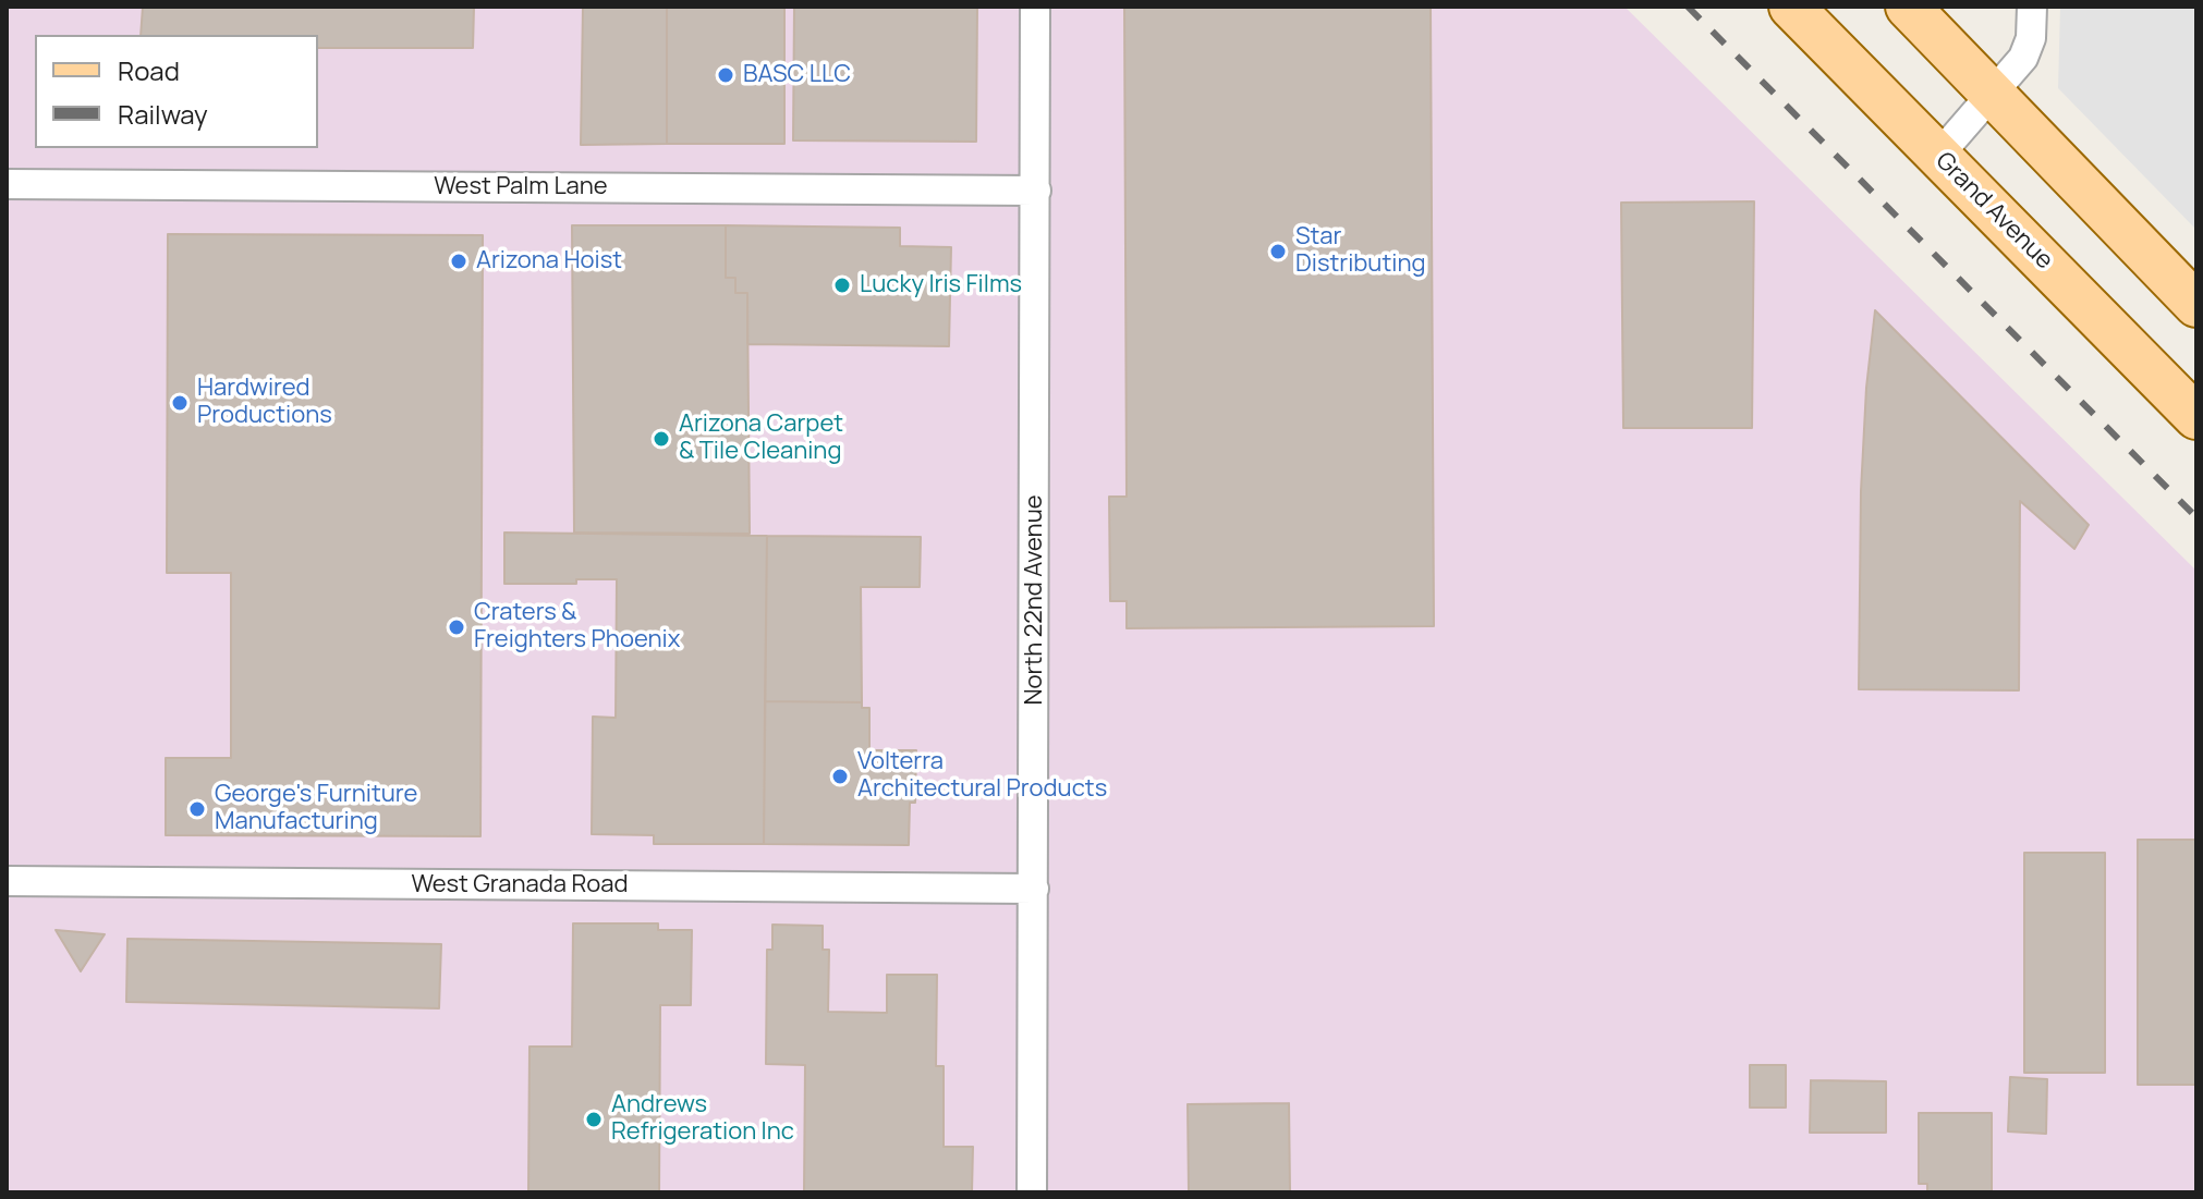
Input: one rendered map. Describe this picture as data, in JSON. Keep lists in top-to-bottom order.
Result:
{
  "streets": {
    "main road": ["Grand Avenue"],
    "street": ["West Palm Lane", "North 22nd Avenue", "West Granada Road"]
  },
  "crossings": [
    ["West Palm Lane", "North 22nd Avenue"],
    ["North 22nd Avenue", "West Granada Road"]
  ],
  "places": [
    "BASC LLC",
    "Star Distributing",
    "Arizona Hoist",
    "Lucky Iris Films",
    "Hardwired Productions",
    "Arizona Carpet & Tile Cleaning",
    "Craters & Freighters Phoenix",
    "Volterra Architectural Products",
    "George's Furniture Manufacturing",
    "Andrews Refrigeration Inc"
  ],
  "legend": ["Road", "Railway"]
}
